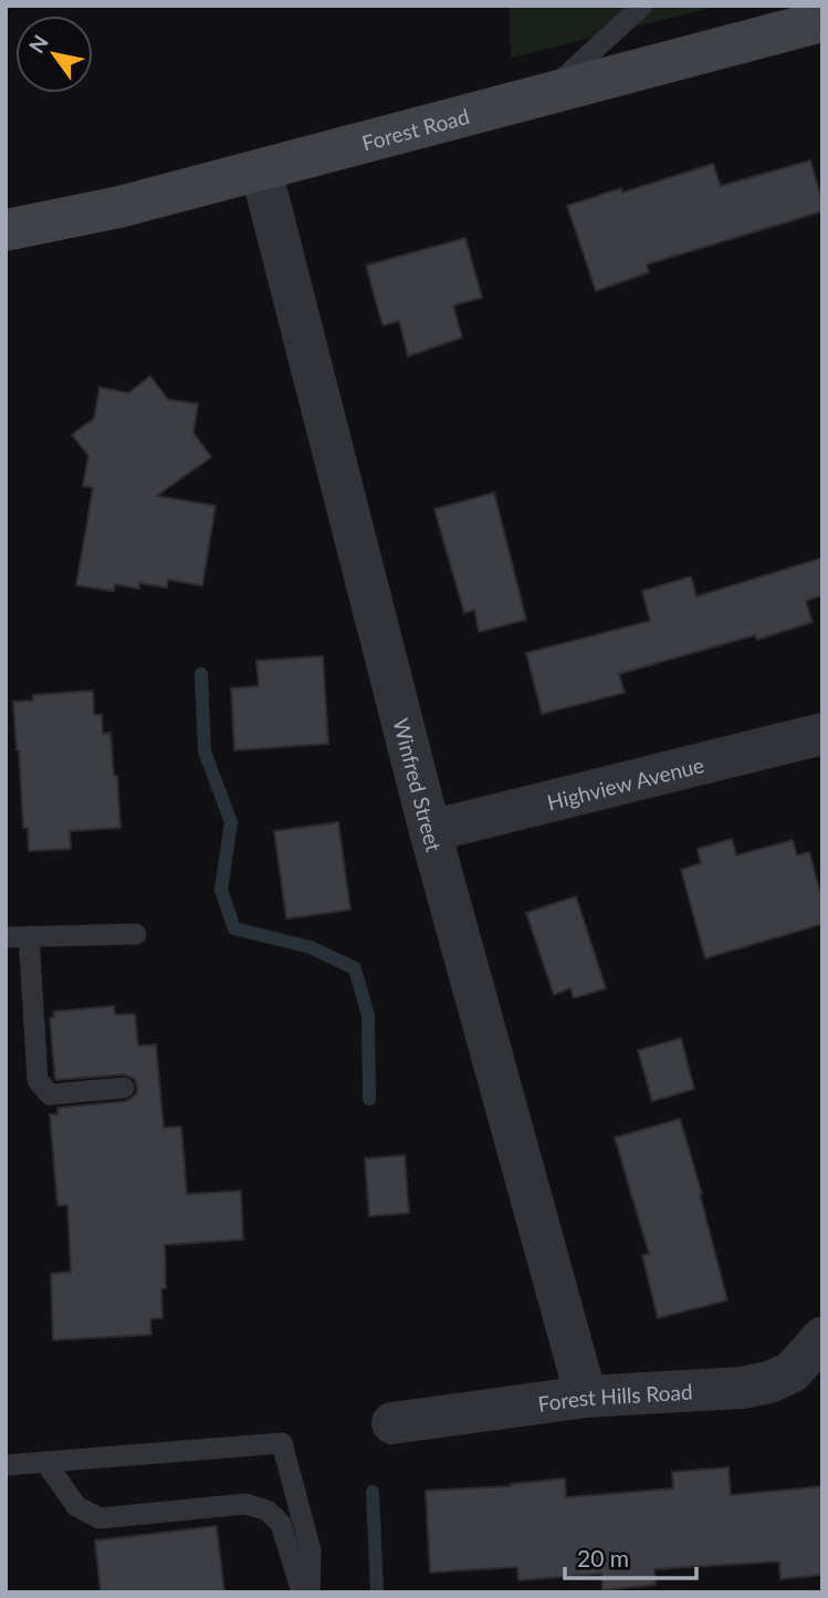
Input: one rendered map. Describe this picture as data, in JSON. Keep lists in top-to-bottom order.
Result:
{
  "streets": {
    "main road": ["Forest Road"],
    "street": ["Highview Avenue", "Winfred Street", "Forest Hills Road"]
  },
  "crossings": [
    ["Forest Road", "Winfred Street"],
    ["Highview Avenue", "Winfred Street"],
    ["Winfred Street", "Forest Hills Road"]
  ],
  "scale_bar": "20 m",
  "north": "top left"
}
